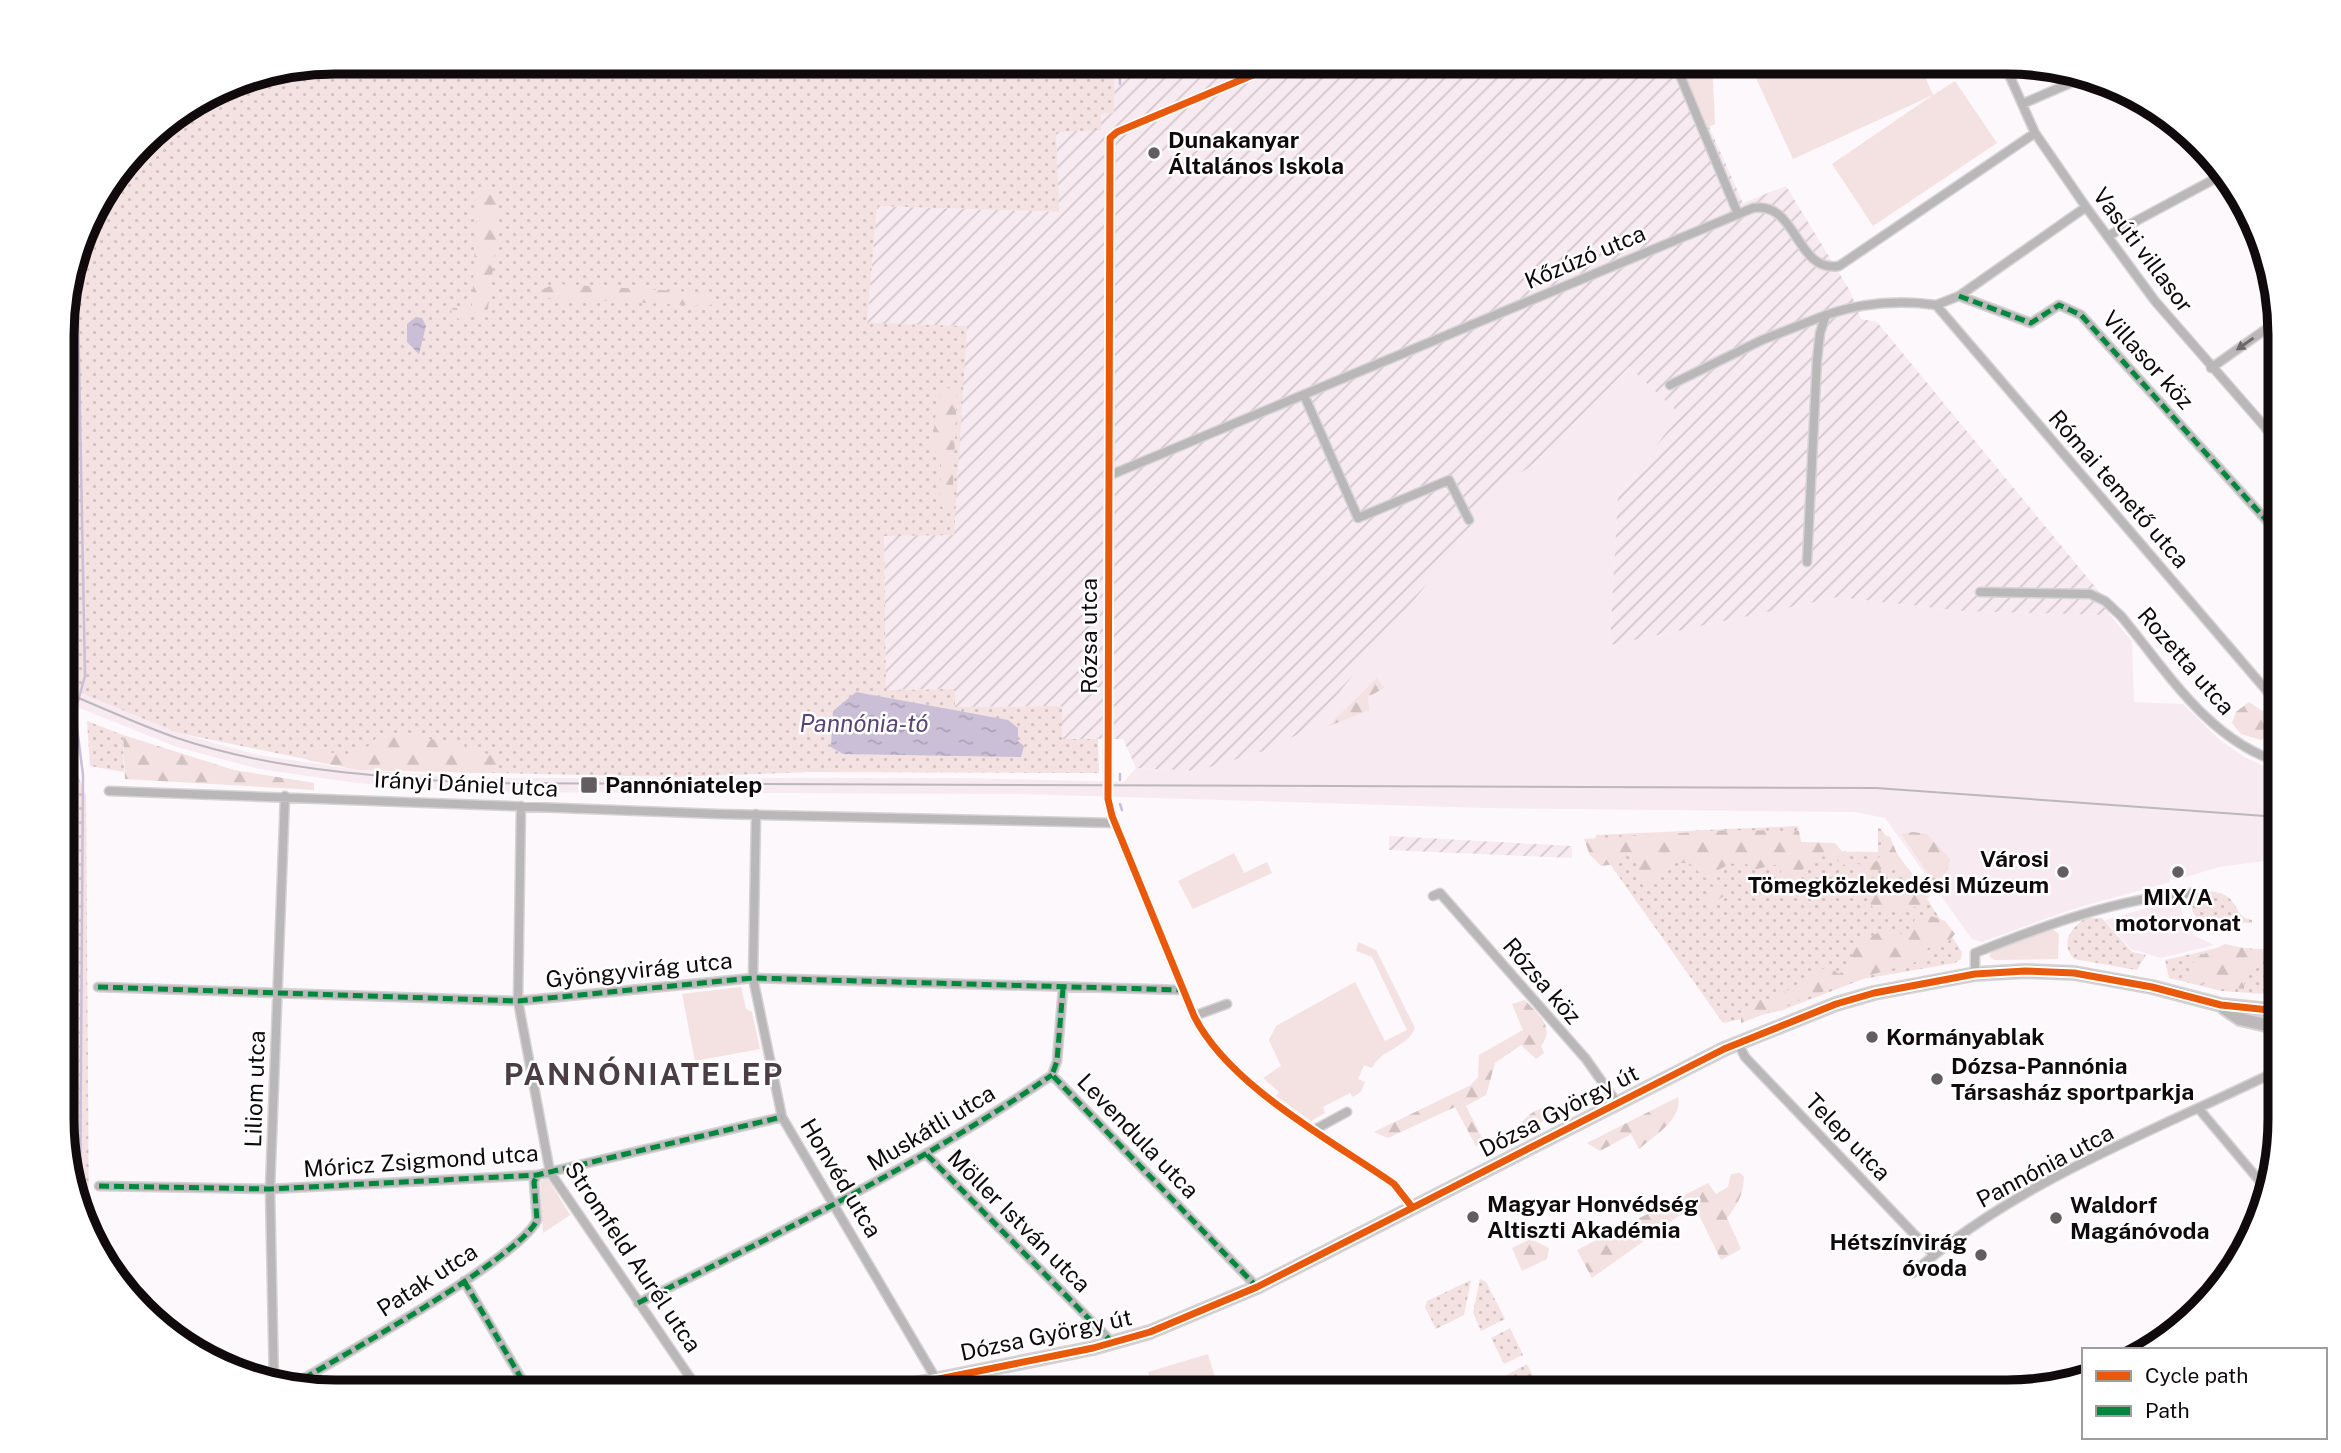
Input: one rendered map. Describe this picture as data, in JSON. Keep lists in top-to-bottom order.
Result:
{
  "streets": {
    "main road": ["Dózsa György út"],
    "street": [
      "Vasúti villasor",
      "Kőzúzó utca",
      "Villasor köz",
      "Római temető utca",
      "Rózsa utca",
      "Rozetta utca",
      "Irányi Dániel utca",
      "Gyöngyvirág utca",
      "Rózsa köz",
      "Liliom utca",
      "Muskátli utca",
      "Levendula utca",
      "Telep utca",
      "Móricz Zsigmond utca",
      "Pannónia utca",
      "Honvéd utca",
      "Möller István utca",
      "Stromfeld Aurél utca",
      "Patak utca"
    ]
  },
  "crossings": [
    ["Vasúti villasor", "Kőzúzó utca"],
    ["Kőzúzó utca", "Rózsa utca"],
    ["Rózsa utca", "Irányi Dániel utca"],
    ["Rózsa utca", "Gyöngyvirág utca"],
    ["Rózsa utca", "Dózsa György út"],
    ["Irányi Dániel utca", "Liliom utca"],
    ["Irányi Dániel utca", "Honvéd utca"],
    ["Irányi Dániel utca", "Stromfeld Aurél utca"],
    ["Gyöngyvirág utca", "Liliom utca"],
    ["Gyöngyvirág utca", "Levendula utca"],
    ["Gyöngyvirág utca", "Honvéd utca"],
    ["Gyöngyvirág utca", "Stromfeld Aurél utca"],
    ["Rózsa köz", "Dózsa György út"],
    ["Liliom utca", "Móricz Zsigmond utca"],
    ["Dózsa György út", "Levendula utca"],
    ["Dózsa György út", "Telep utca"],
    ["Dózsa György út", "Honvéd utca"],
    ["Dózsa György út", "Möller István utca"],
    ["Muskátli utca", "Levendula utca"],
    ["Muskátli utca", "Honvéd utca"],
    ["Muskátli utca", "Möller István utca"],
    ["Muskátli utca", "Stromfeld Aurél utca"],
    ["Telep utca", "Pannónia utca"],
    ["Móricz Zsigmond utca", "Honvéd utca"],
    ["Móricz Zsigmond utca", "Stromfeld Aurél utca"],
    ["Móricz Zsigmond utca", "Patak utca"]
  ],
  "districts": ["PANNÓNIATELEP"],
  "water": ["Pannónia-tó"],
  "places": {
    "other": [
      "Dunakanyar Általános Iskola",
      "Városi Tömegközlekedési Múzeum",
      "MIX/A motorvonat",
      "Kormányablak",
      "Dózsa-Pannónia Társasház sportparkja",
      "Magyar Honvédség Altiszti Akadémia",
      "Waldorf Magánóvoda",
      "Hétszínvirág óvoda"
    ],
    "transit": ["Pannóniatelep"]
  },
  "legend": ["Cycle path", "Path"]
}
